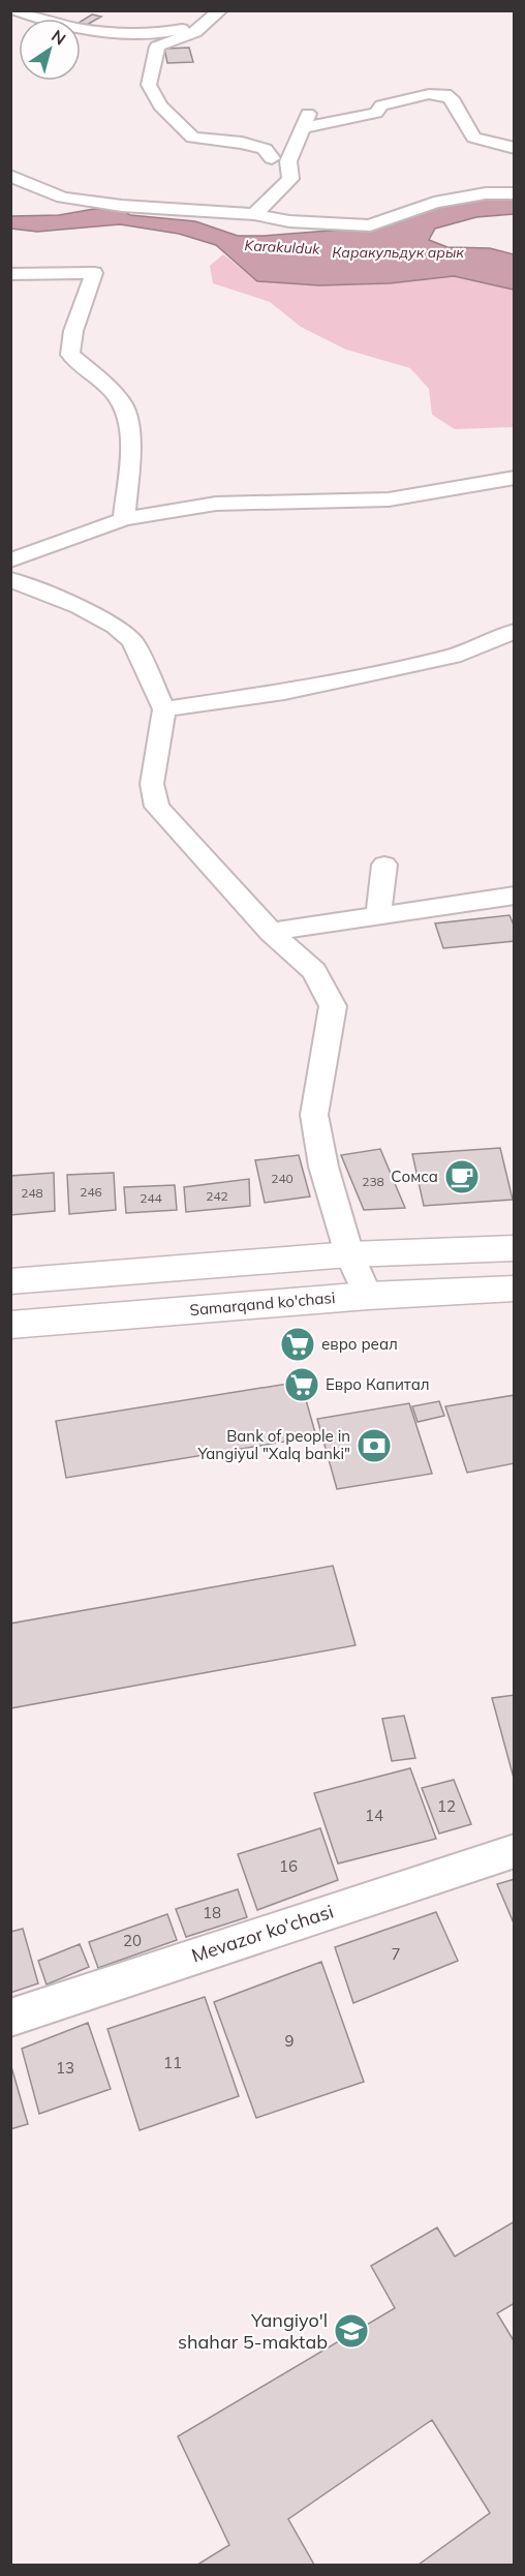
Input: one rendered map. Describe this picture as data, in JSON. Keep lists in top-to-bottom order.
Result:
{
  "streets": {
    "main road": ["Samarqand ko'chasi"],
    "street": ["Mevazor ko'chasi"]
  },
  "water": ["Karakulduk", "Каракульдук арык"],
  "places": {
    "cafe": ["Сомса"],
    "supermarket": ["евро реал", "Евро Капитал"],
    "bank": ["Bank of people in Yangiyul \"Xalq banki\""],
    "school or university": ["Yangiyo'l shahar 5-maktab"]
  },
  "house_numbers": [
    "240",
    "238",
    "246",
    "248",
    "242",
    "244",
    "12",
    "14",
    "16",
    "18",
    "20",
    "7",
    "9",
    "11",
    "13"
  ],
  "north": "top right"
}
